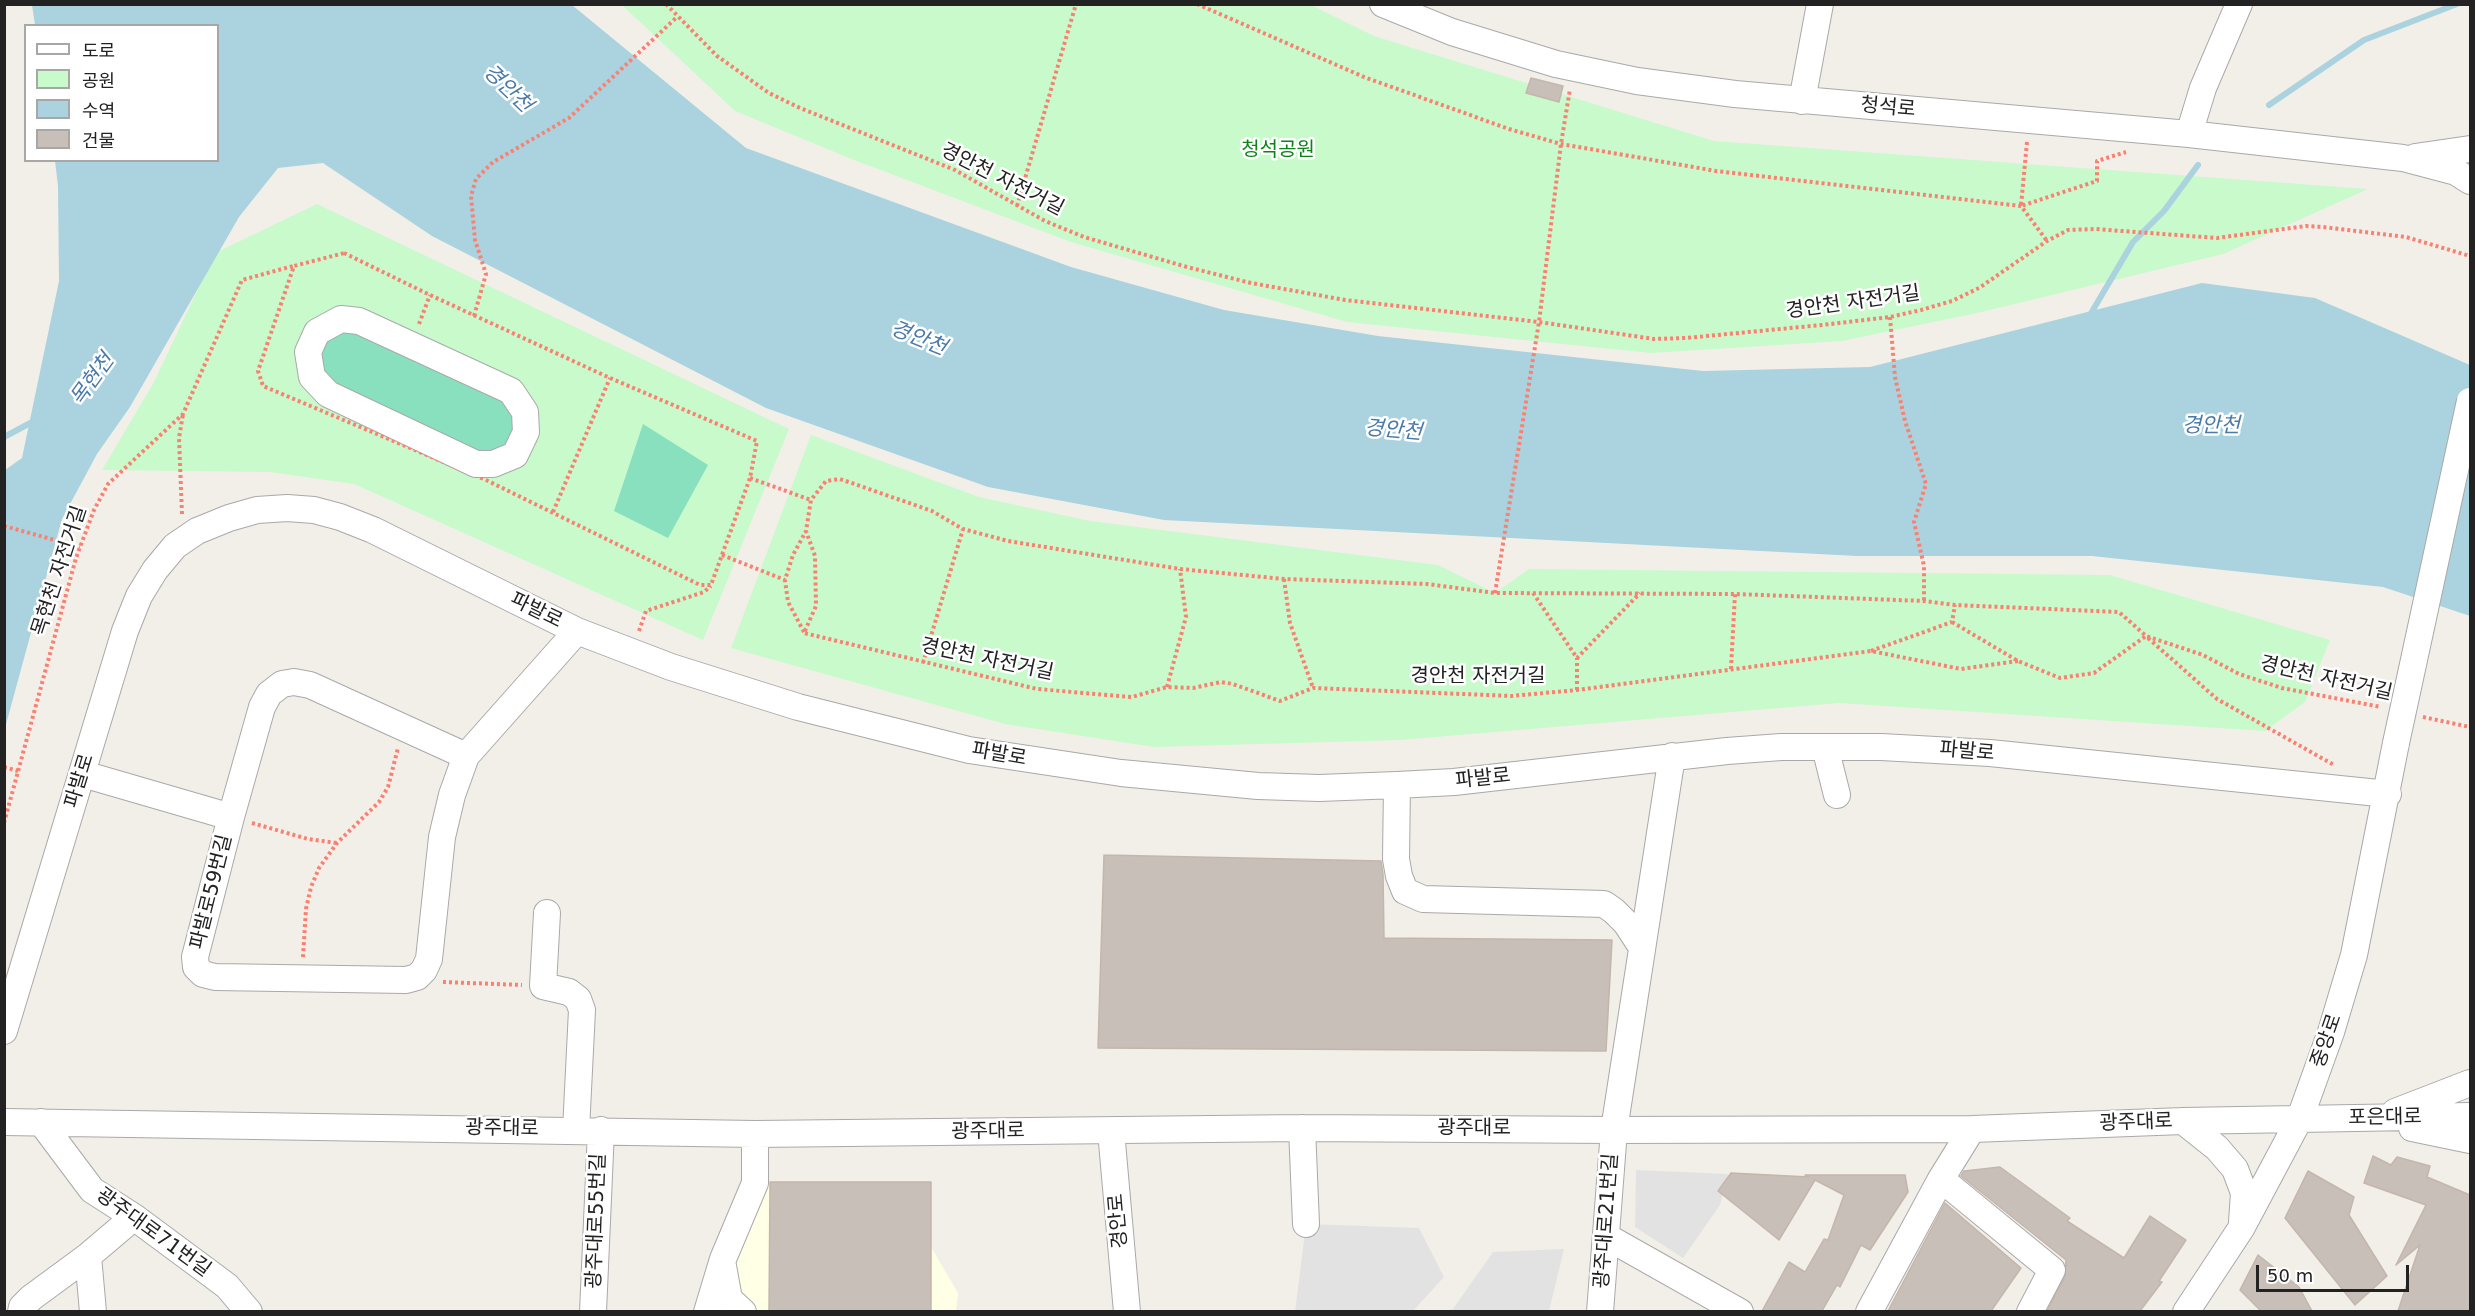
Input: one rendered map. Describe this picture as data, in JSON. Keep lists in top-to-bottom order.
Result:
{
  "streets": {
    "street": [
      "청석로",
      "파발로",
      "파발로59번길",
      "중앙로",
      "포은대로",
      "광주대로",
      "광주대로55번길",
      "경안로",
      "광주대로21번길",
      "광주대로71번길"
    ],
    "path": ["경안천 자전거길", "목현천 자전거길"]
  },
  "crossings": [
    ["파발로", "파발로59번길"],
    ["파발로", "중앙로"],
    ["파발로", "광주대로21번길"],
    ["중앙로", "포은대로"],
    ["중앙로", "광주대로"],
    ["포은대로", "광주대로"],
    ["광주대로", "광주대로55번길"],
    ["광주대로", "경안로"],
    ["광주대로", "광주대로21번길"],
    ["광주대로", "광주대로71번길"]
  ],
  "water": ["경안천", "목현천"],
  "parks": ["청석공원"],
  "legend": [
    "도로",
    "공원",
    "수역",
    "건물"
  ],
  "scale_bar": "50 m"
}
